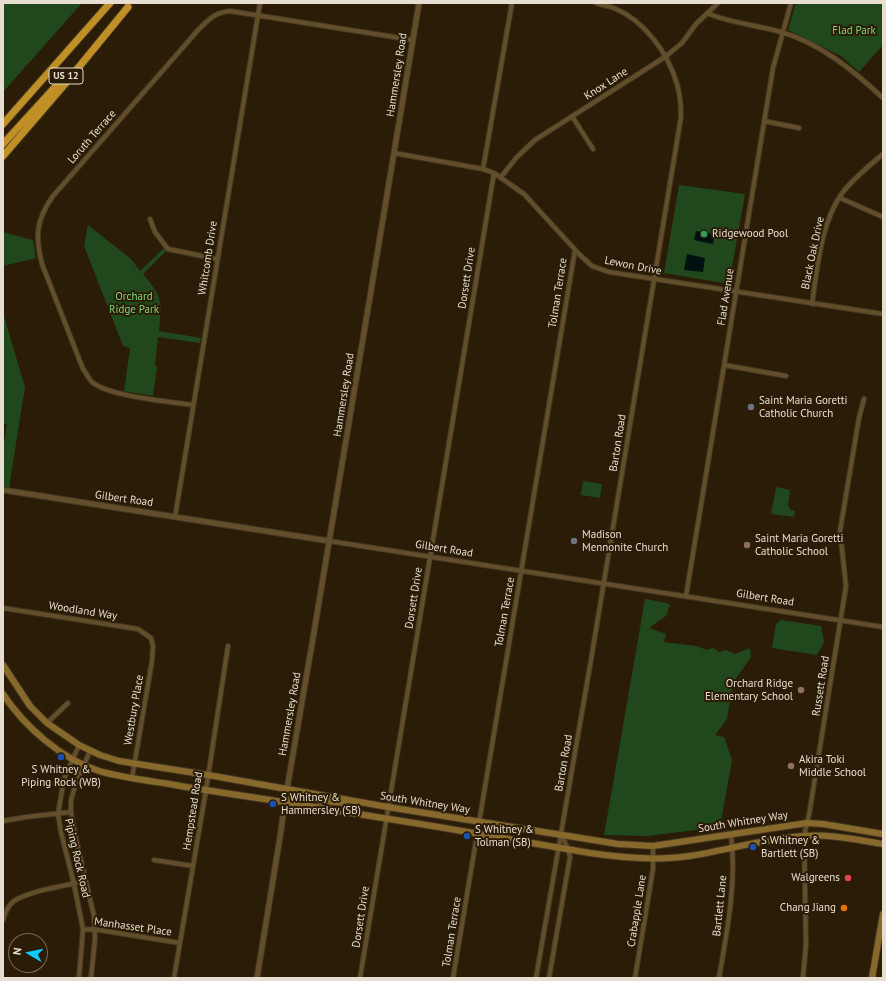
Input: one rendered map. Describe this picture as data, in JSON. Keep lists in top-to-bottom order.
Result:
{
  "streets": {
    "highway": ["US 12"],
    "main road": ["South Whitney Way"],
    "street": [
      "Hammersley Road",
      "Knox Lane",
      "Loruth Terrace",
      "Black Oak Drive",
      "Whitcomb Drive",
      "Lewon Drive",
      "Dorsett Drive",
      "Tolman Terrace",
      "Flad Avenue",
      "Barton Road",
      "Gilbert Road",
      "Woodland Way",
      "Russett Road",
      "Westbury Place",
      "Hempstead Road",
      "Piping Rock Road",
      "Bartlett Lane",
      "Crabapple Lane",
      "Manhasset Place"
    ]
  },
  "crossings": [
    ["Hammersley Road", "Loruth Terrace"],
    ["Hammersley Road", "Lewon Drive"],
    ["Hammersley Road", "Gilbert Road"],
    ["Hammersley Road", "South Whitney Way"],
    ["Knox Lane", "Lewon Drive"],
    ["Knox Lane", "Barton Road"],
    ["Loruth Terrace", "Whitcomb Drive"],
    ["Black Oak Drive", "Lewon Drive"],
    ["Whitcomb Drive", "Gilbert Road"],
    ["Lewon Drive", "Dorsett Drive"],
    ["Lewon Drive", "Tolman Terrace"],
    ["Lewon Drive", "Flad Avenue"],
    ["Lewon Drive", "Barton Road"],
    ["Dorsett Drive", "Gilbert Road"],
    ["Dorsett Drive", "South Whitney Way"],
    ["Tolman Terrace", "Gilbert Road"],
    ["Tolman Terrace", "South Whitney Way"],
    ["Flad Avenue", "Gilbert Road"],
    ["Barton Road", "Gilbert Road"],
    ["Barton Road", "South Whitney Way"],
    ["Gilbert Road", "Russett Road"],
    ["Woodland Way", "Westbury Place"],
    ["Russett Road", "South Whitney Way"],
    ["Westbury Place", "South Whitney Way"],
    ["South Whitney Way", "Hempstead Road"],
    ["South Whitney Way", "Piping Rock Road"],
    ["South Whitney Way", "Bartlett Lane"],
    ["South Whitney Way", "Crabapple Lane"],
    ["Hempstead Road", "Manhasset Place"],
    ["Piping Rock Road", "Manhasset Place"]
  ],
  "parks": ["Flad Park", "Orchard Ridge Park"],
  "places": [
    "Ridgewood Pool",
    "Saint Maria Goretti Catholic Church",
    "Madison Mennonite Church",
    "Saint Maria Goretti Catholic School",
    "Orchard Ridge Elementary School",
    "S Whitney & Piping Rock (WB)",
    "Akira Toki Middle School",
    "S Whitney & Hammersley (SB)",
    "S Whitney & Tolman (SB)",
    "S Whitney & Bartlett (SB)",
    "Walgreens",
    "Chang Jiang"
  ],
  "north": "left"
}
